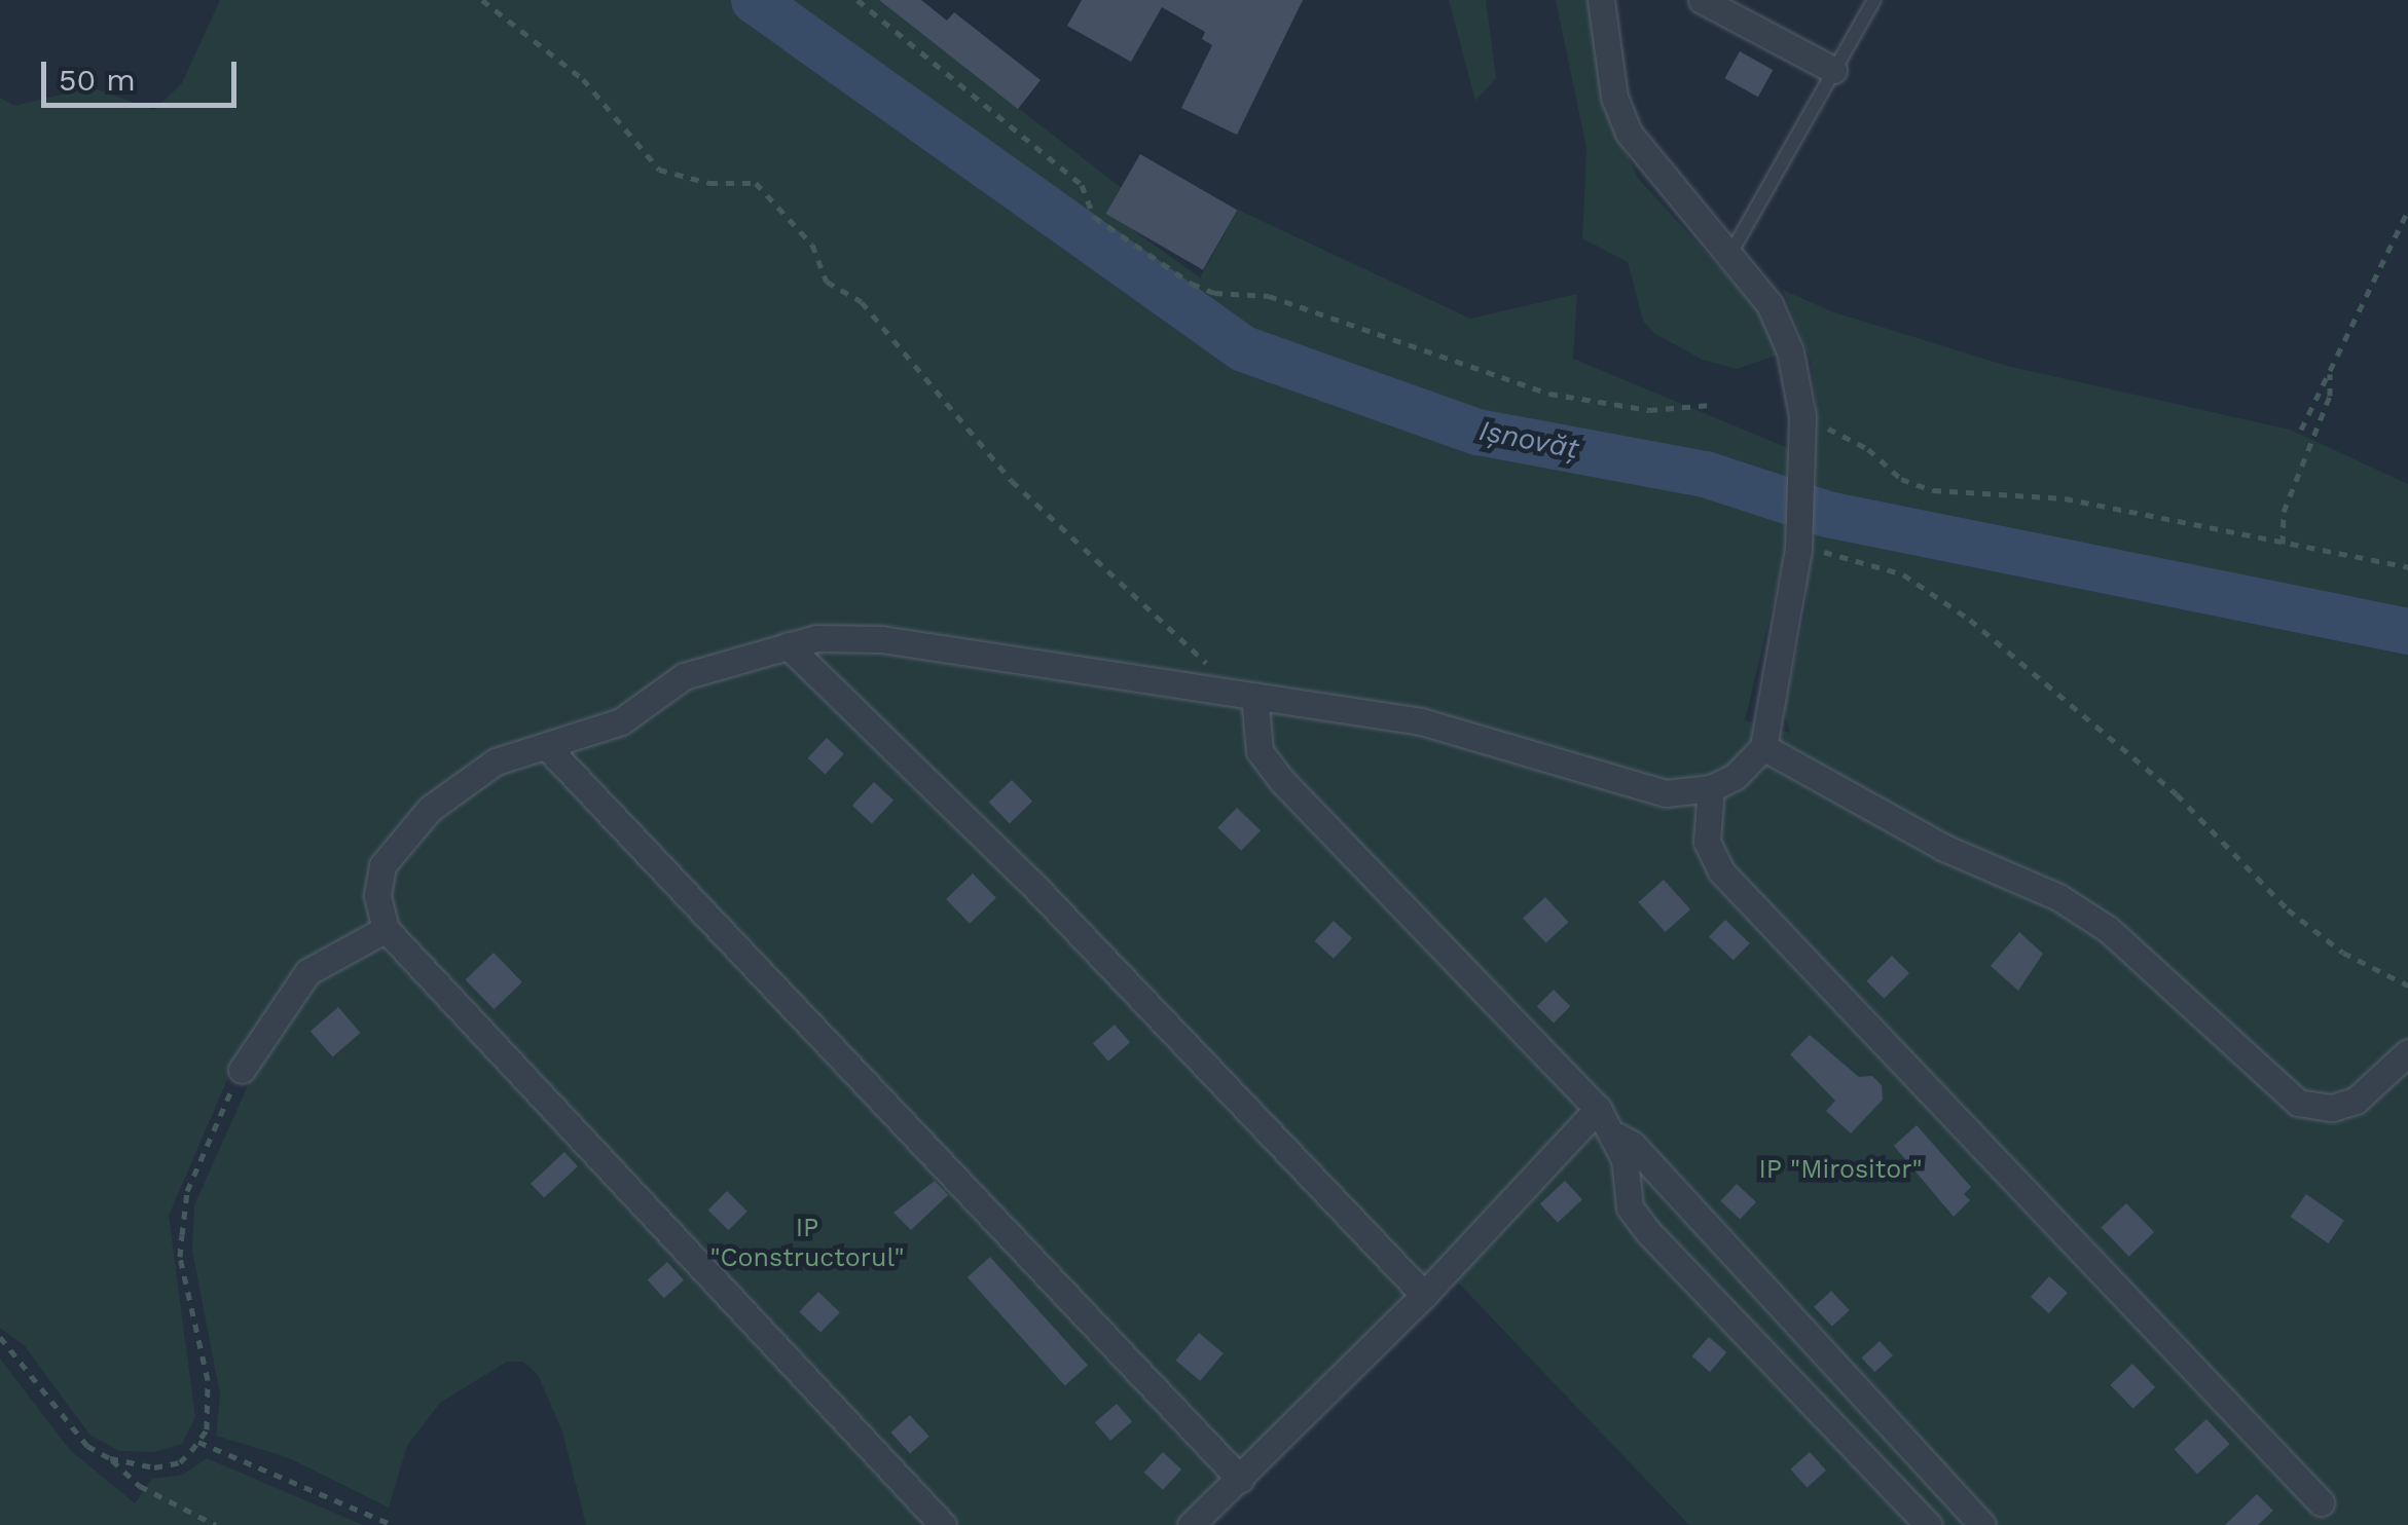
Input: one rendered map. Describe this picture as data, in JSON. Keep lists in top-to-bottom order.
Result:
{
  "water": ["Ișnovăț"],
  "parks": ["IP \"Mirositor\"", "IP \"Constructorul\""],
  "scale_bar": "50 m"
}
